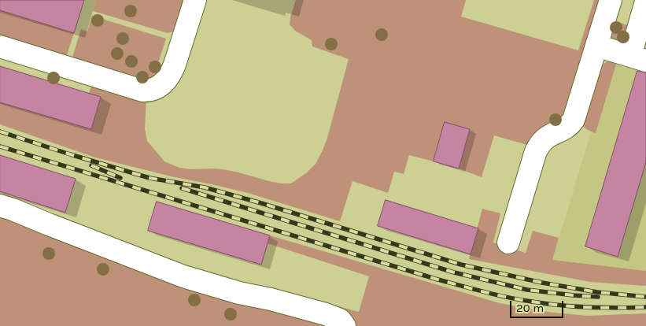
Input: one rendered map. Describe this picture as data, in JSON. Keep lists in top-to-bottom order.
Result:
{
  "scale_bar": "20 m"
}
